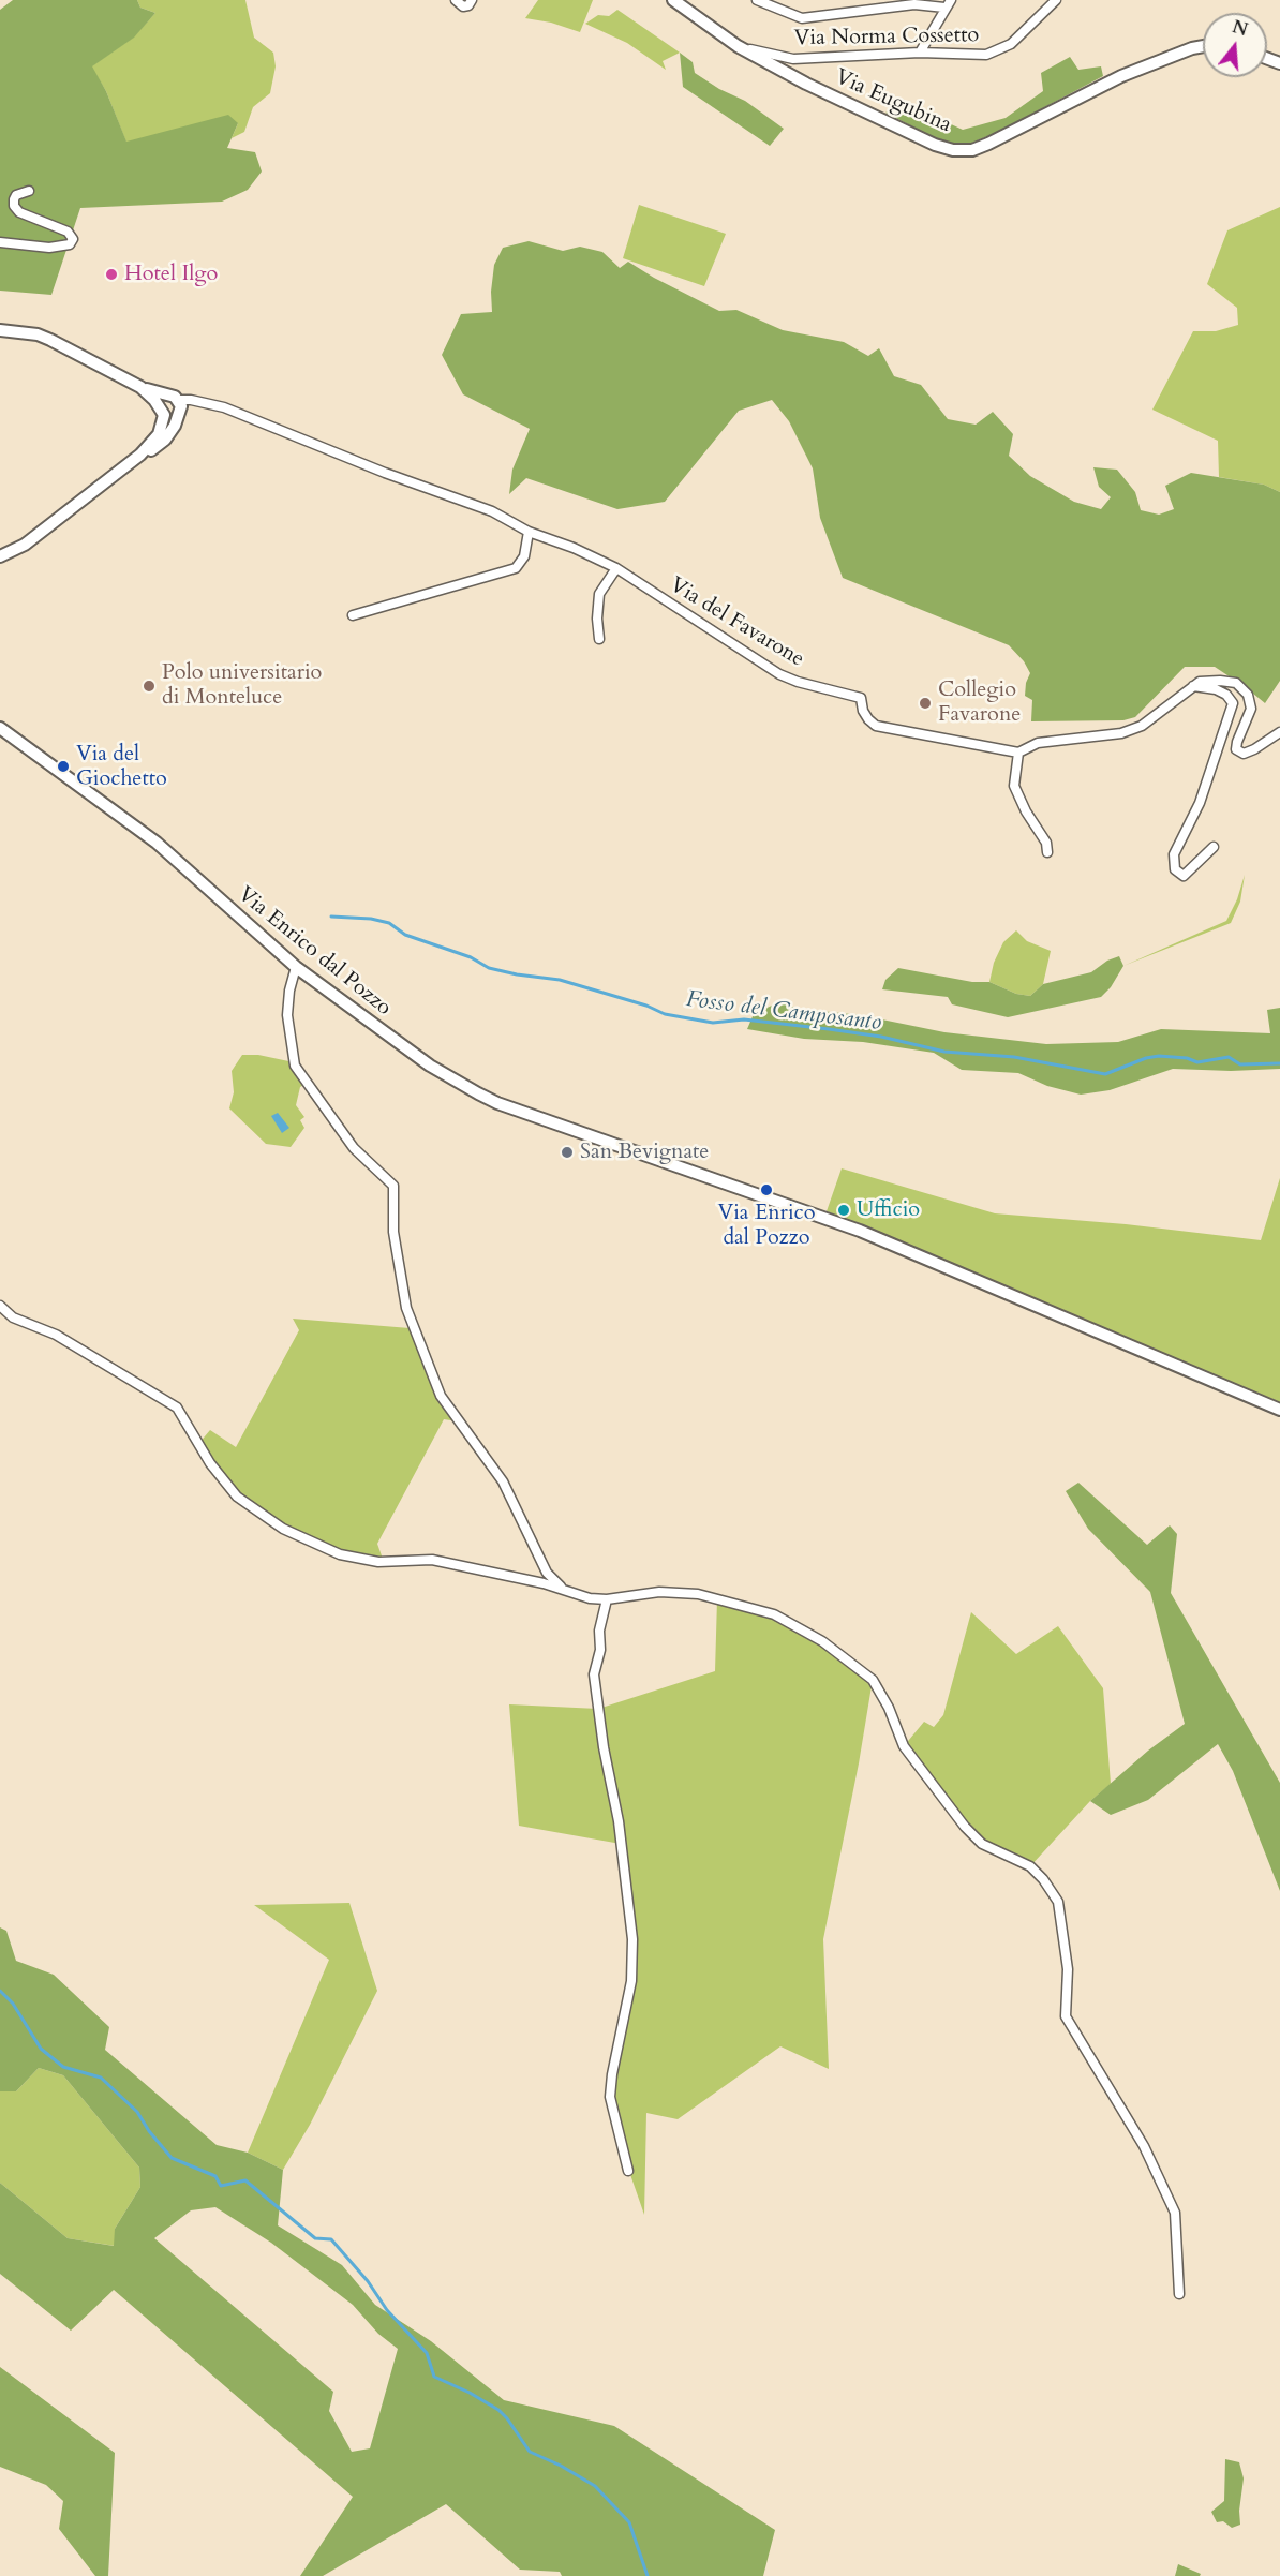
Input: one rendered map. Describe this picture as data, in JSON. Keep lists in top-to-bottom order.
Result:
{
  "streets": {
    "street": [
      "Via Norma Cossetto",
      "Via Eugubina",
      "Via del Favarone",
      "Via Enrico dal Pozzo"
    ]
  },
  "crossings": [
    ["Via Norma Cossetto", "Via Eugubina"]
  ],
  "water": ["Fosso del Camposanto"],
  "places": [
    "Hotel Ilgo",
    "Polo universitario di Monteluce",
    "Collegio Favarone",
    "Via del Giochetto",
    "San Bevignate",
    "Via Enrico dal Pozzo",
    "Ufficio"
  ],
  "north": "top"
}
